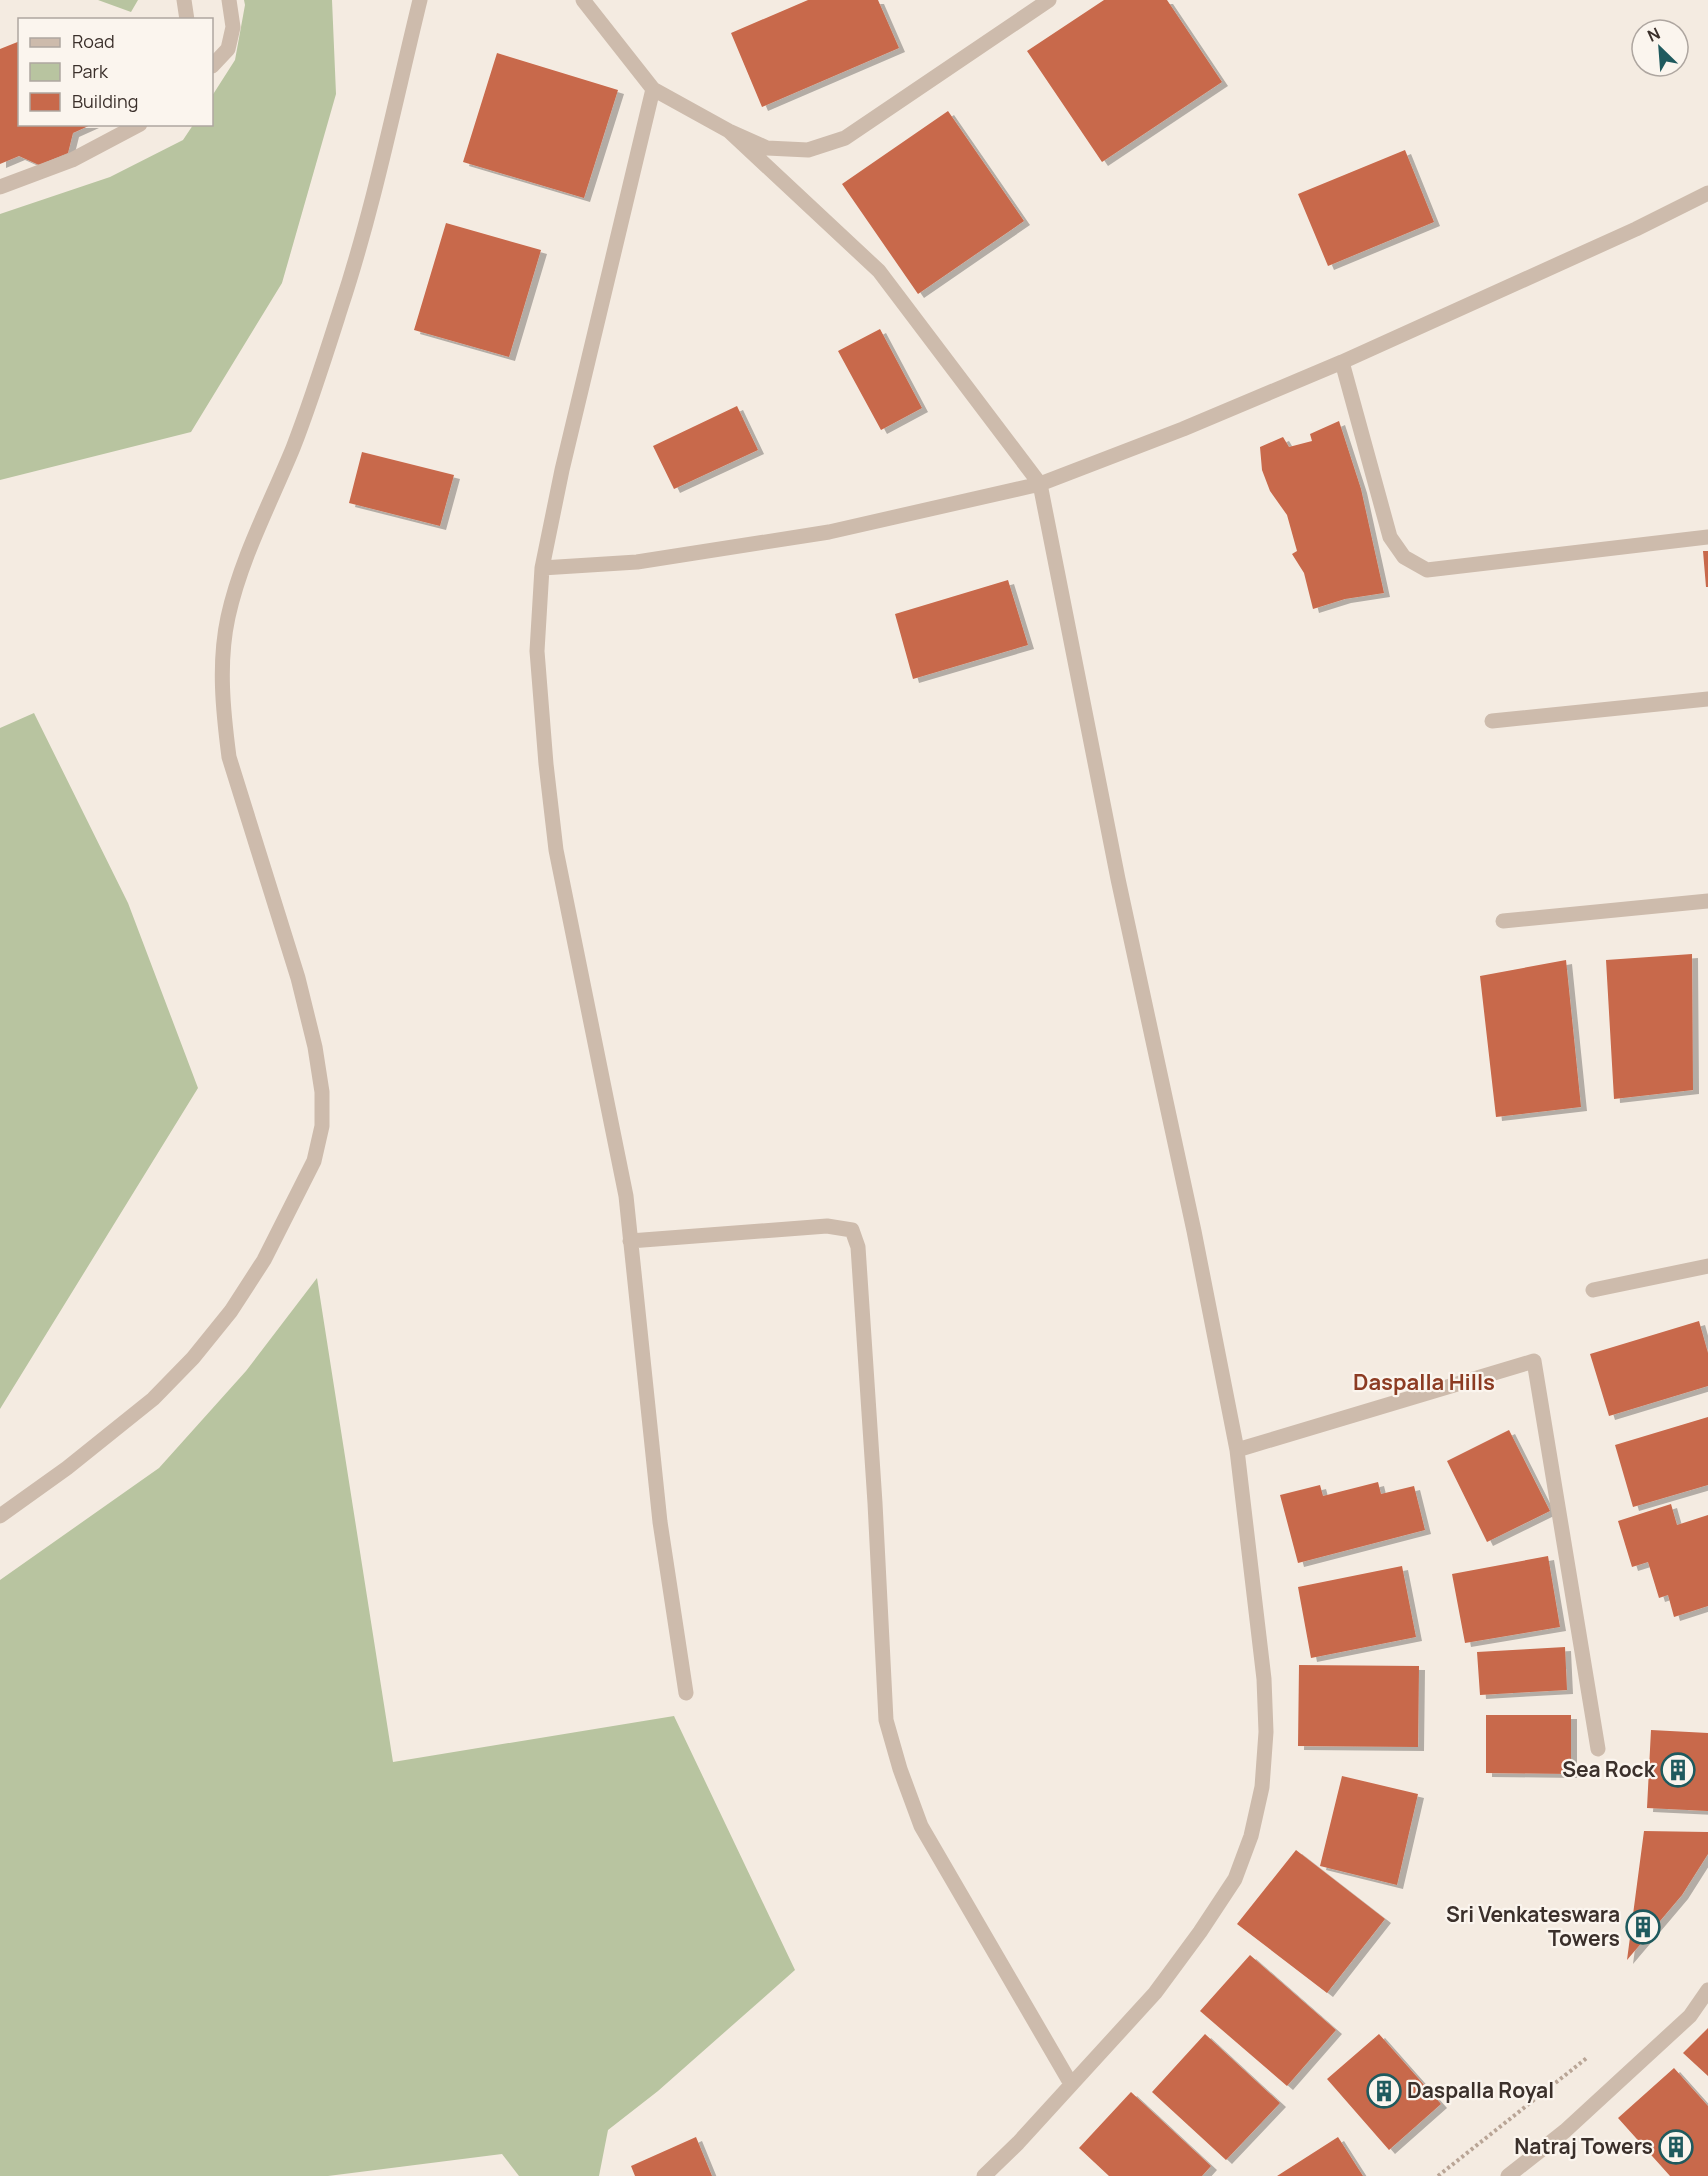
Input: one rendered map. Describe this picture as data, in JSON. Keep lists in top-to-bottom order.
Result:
{
  "districts": ["Daspalla Hills"],
  "places": {
    "building": [
      "Sea Rock",
      "Sri Venkateswara Towers",
      "Daspalla Royal",
      "Natraj Towers"
    ]
  },
  "legend": ["Road", "Park", "Building"],
  "north": "top left"
}
